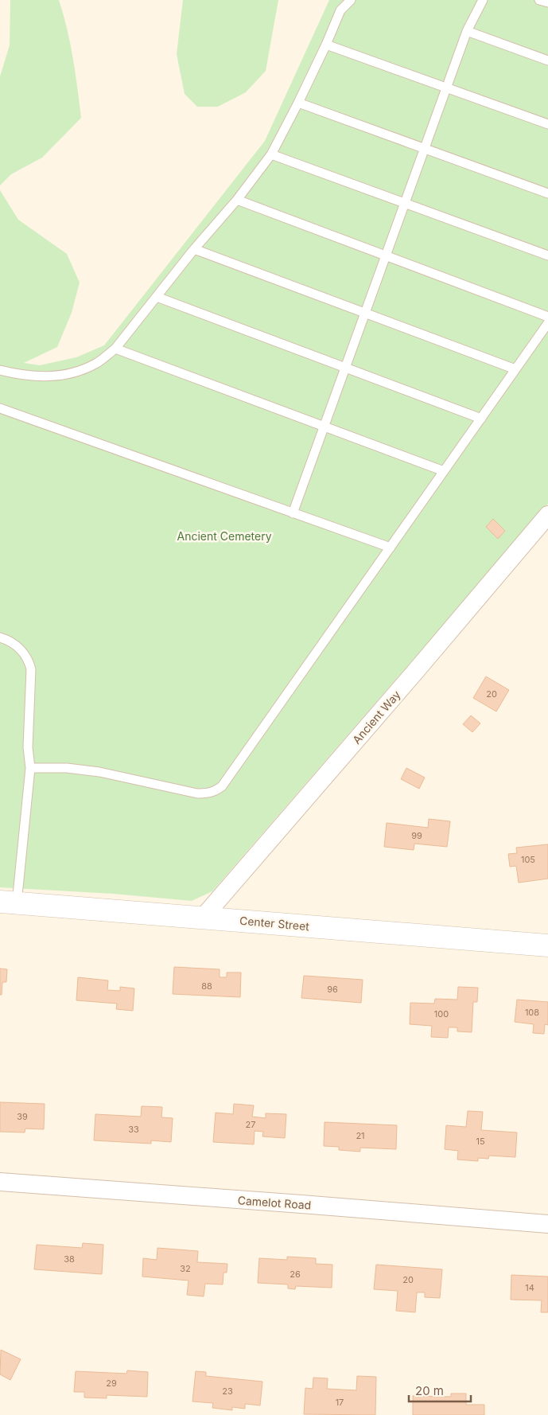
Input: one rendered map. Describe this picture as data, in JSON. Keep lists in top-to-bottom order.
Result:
{
  "streets": {
    "street": ["Ancient Way", "Center Street", "Camelot Road"]
  },
  "crossings": [
    ["Ancient Way", "Center Street"]
  ],
  "parks": ["Ancient Cemetery"],
  "house_numbers": [
    "20",
    "99",
    "105",
    "88",
    "96",
    "108",
    "100",
    "39",
    "27",
    "33",
    "21",
    "15",
    "38",
    "32",
    "26",
    "20",
    "14",
    "29",
    "23",
    "17"
  ],
  "scale_bar": "20 m"
}
